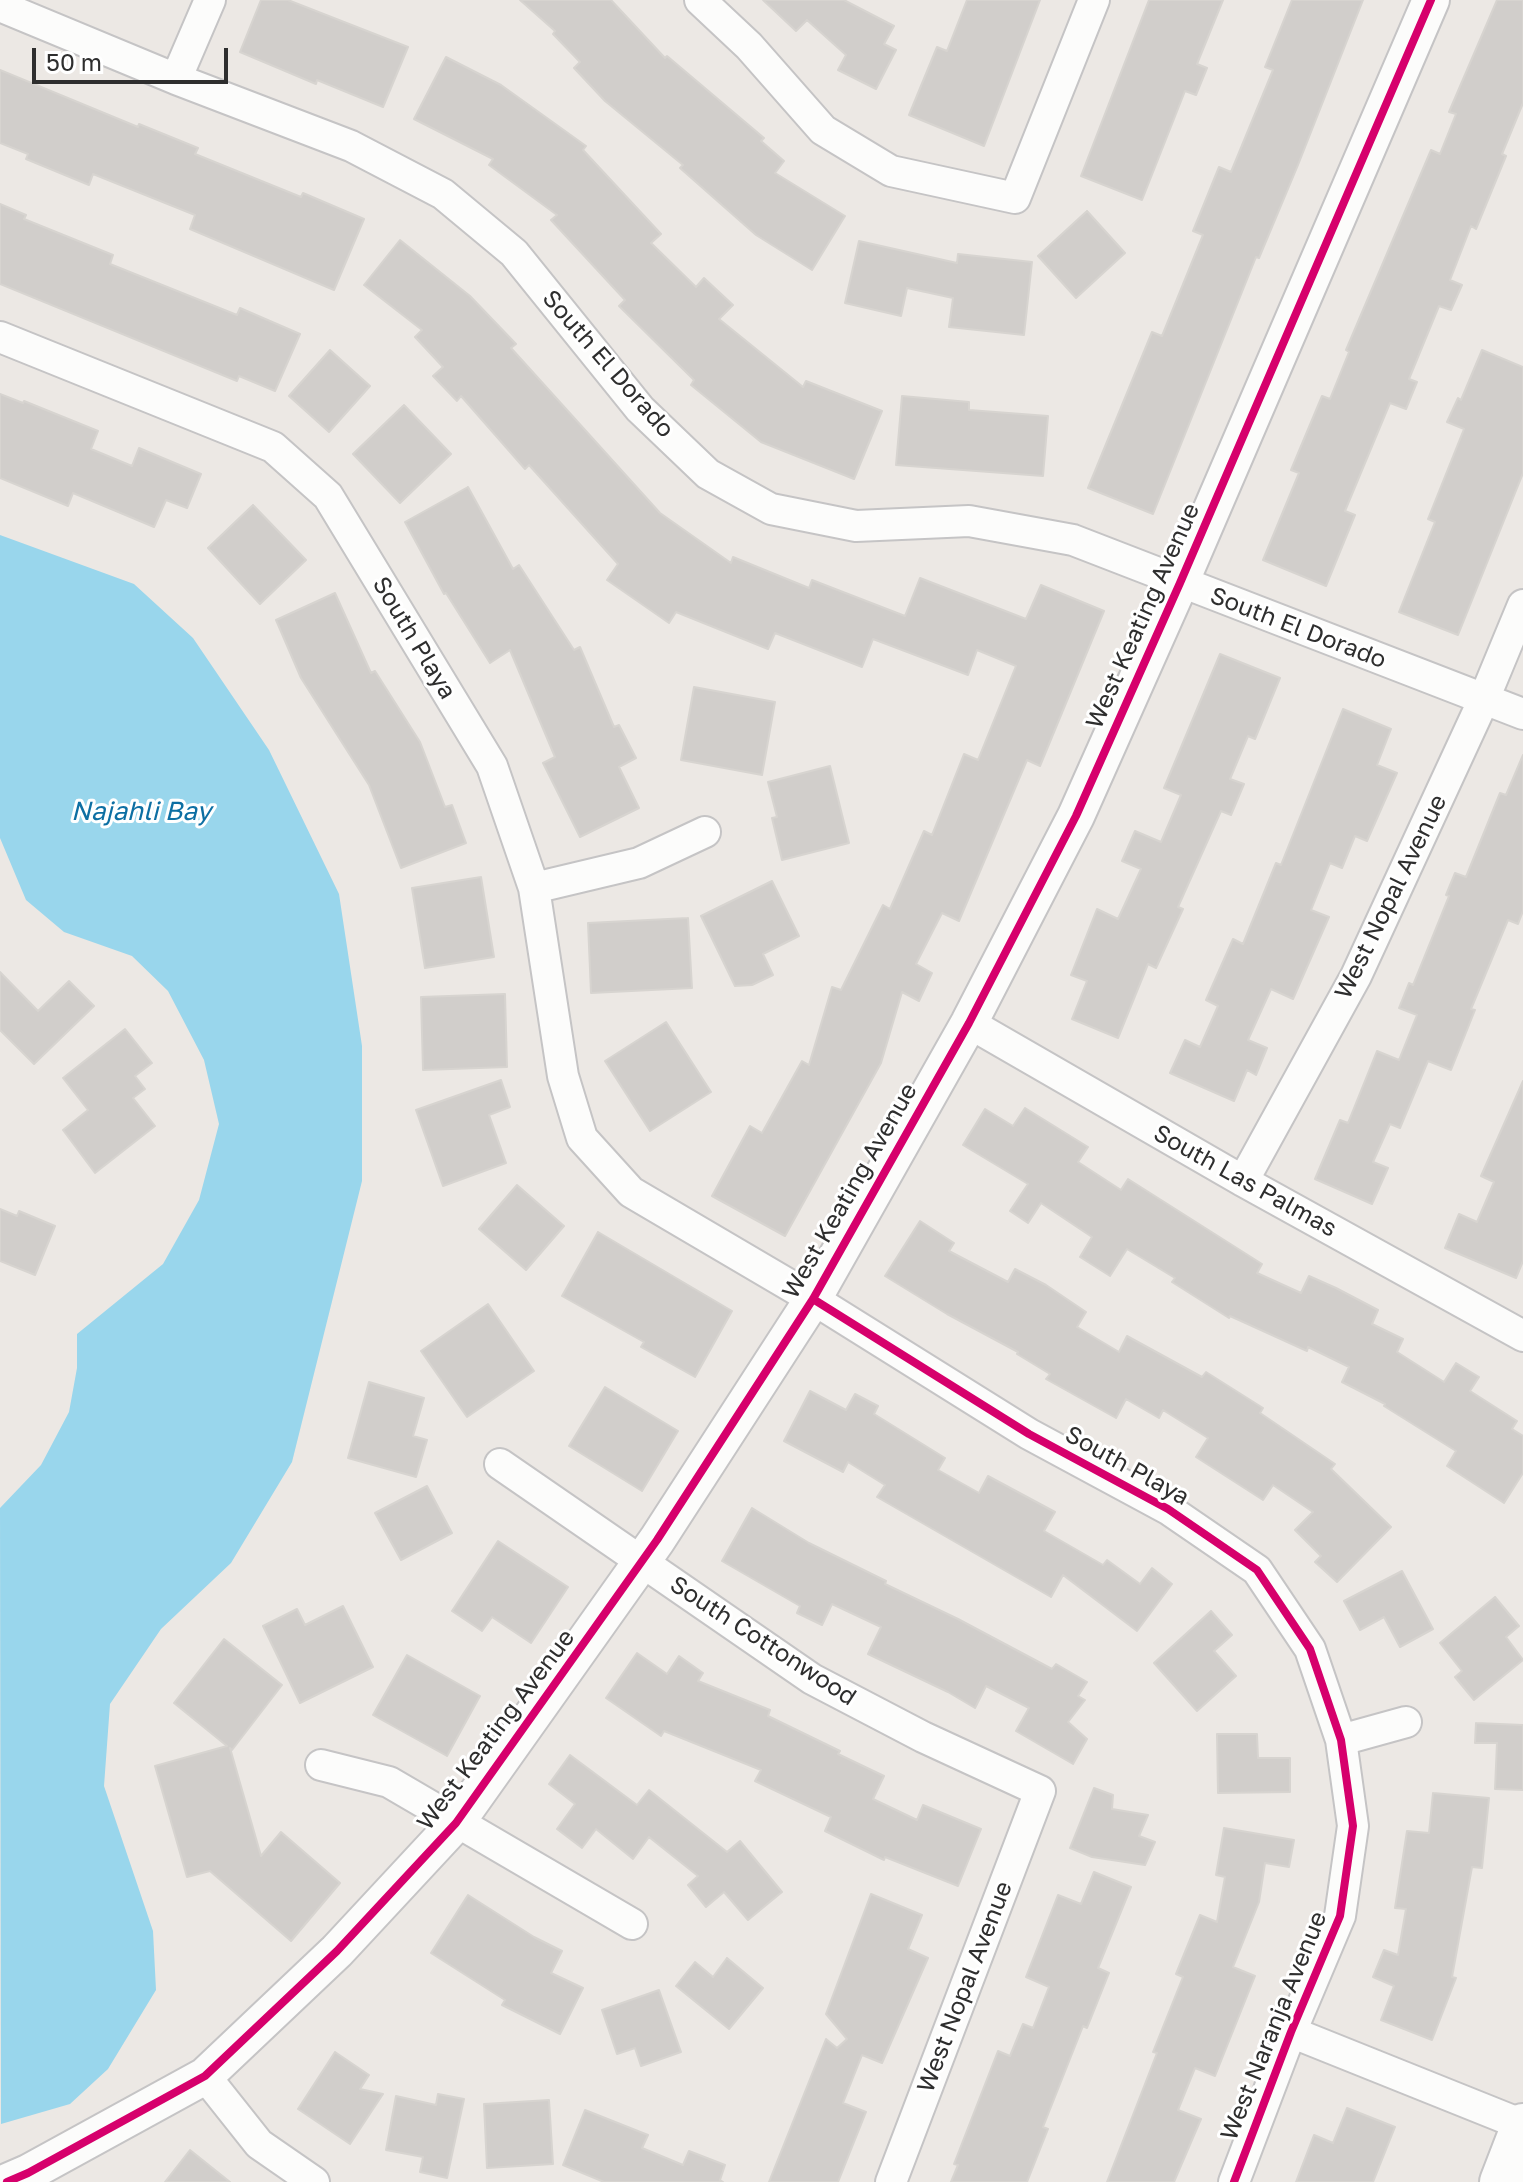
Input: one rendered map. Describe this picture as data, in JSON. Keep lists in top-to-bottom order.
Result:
{
  "streets": {
    "street": [
      "South El Dorado",
      "West Keating Avenue",
      "South Playa",
      "West Nopal Avenue",
      "South Las Palmas",
      "South Cottonwood",
      "West Naranja Avenue"
    ]
  },
  "crossings": [
    ["South El Dorado", "West Keating Avenue"],
    ["South El Dorado", "West Nopal Avenue"],
    ["West Keating Avenue", "South Playa"],
    ["West Keating Avenue", "South Las Palmas"],
    ["West Keating Avenue", "South Cottonwood"],
    ["South Playa", "West Naranja Avenue"],
    ["West Nopal Avenue", "South Las Palmas"],
    ["West Nopal Avenue", "South Cottonwood"]
  ],
  "water": ["Najahli Bay"],
  "scale_bar": "50 m"
}
